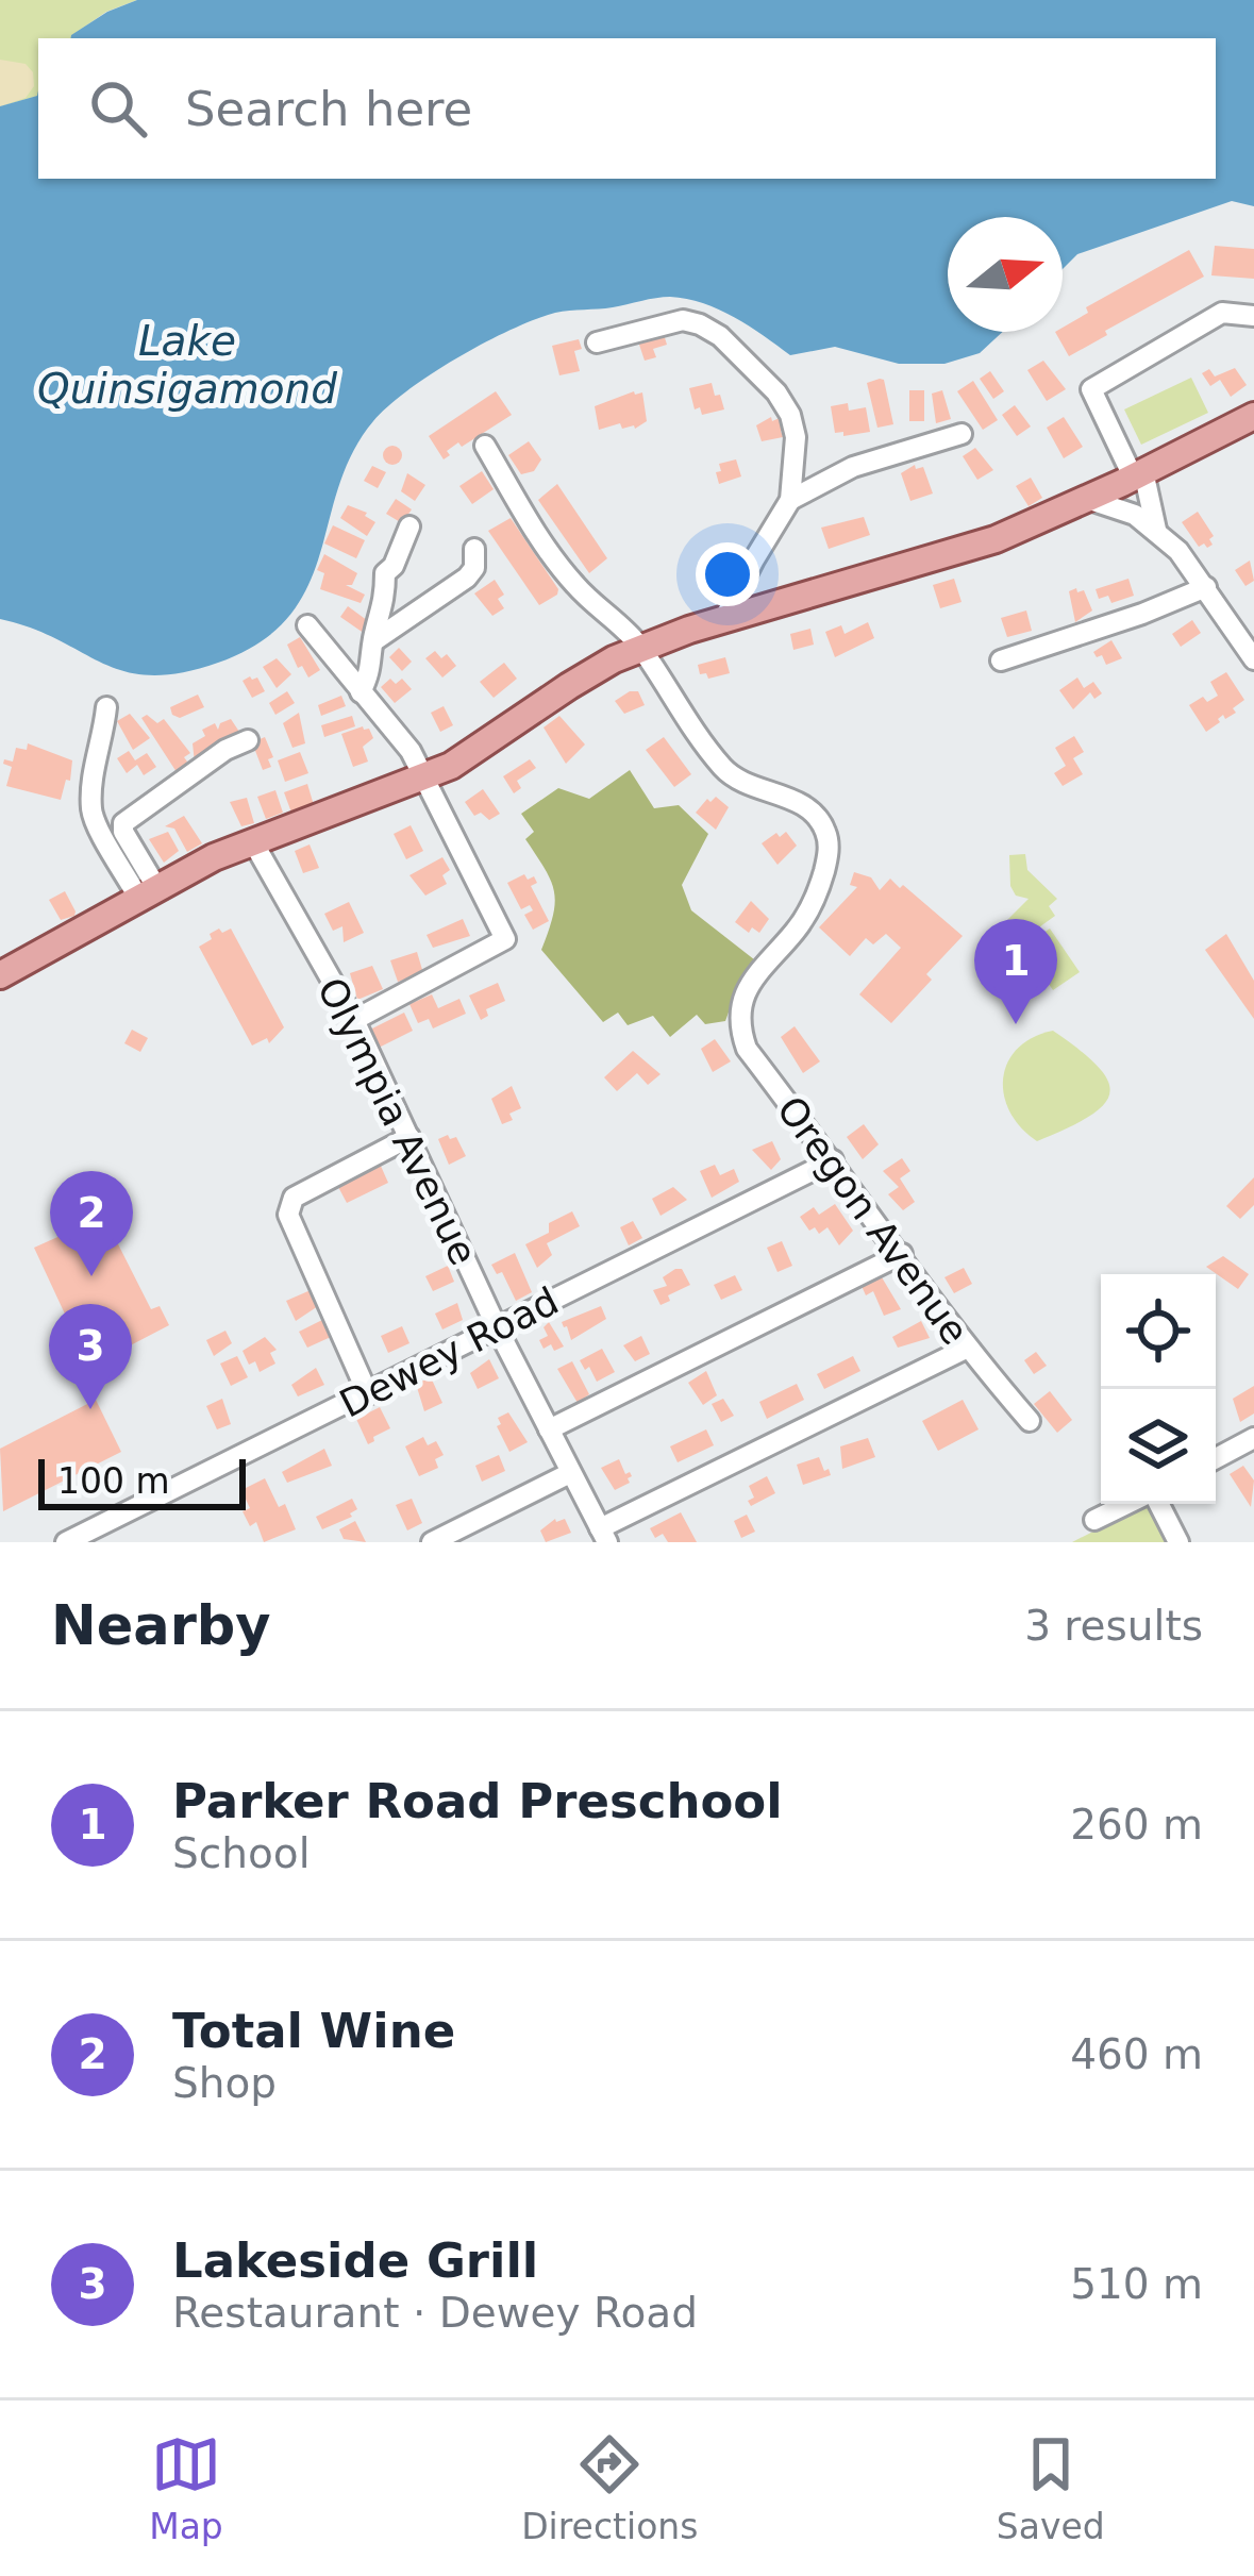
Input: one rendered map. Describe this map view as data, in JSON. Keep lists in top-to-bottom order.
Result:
{
  "streets": {
    "street": ["Olympia Avenue", "Oregon Avenue", "Dewey Road"]
  },
  "crossings": [
    ["Olympia Avenue", "Dewey Road"],
    ["Oregon Avenue", "Dewey Road"]
  ],
  "water": ["Lake Quinsigamond"],
  "scale_bar": "100 m",
  "north": "right",
  "page": {
    "search": "Search here",
    "pins": ["1", "2", "3"],
    "scale": "100 m",
    "heading": ["Nearby", "3 results"],
    "list": [
      {
        "mark": "1",
        "name": "Parker Road Preschool",
        "note": "School",
        "value": "260 m"
      },
      {
        "mark": "2",
        "name": "Total Wine",
        "note": "Shop",
        "value": "460 m"
      },
      {
        "mark": "3",
        "name": "Lakeside Grill",
        "note": "Restaurant · Dewey Road",
        "value": "510 m"
      }
    ],
    "nav": ["Map", "Directions", "Saved"]
  }
}
